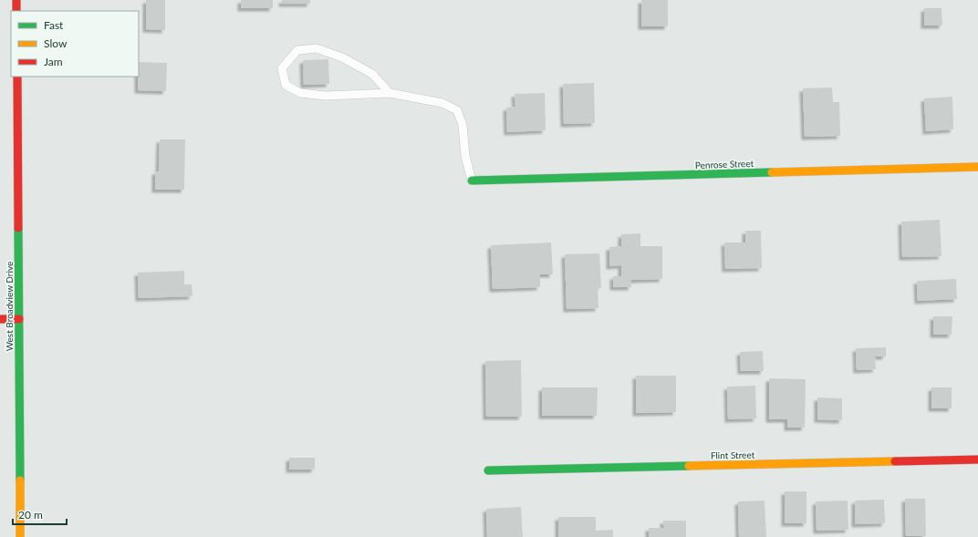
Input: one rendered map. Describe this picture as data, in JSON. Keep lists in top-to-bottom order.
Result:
{
  "streets": {
    "street": ["Penrose Street", "West Broadview Drive", "Flint Street"]
  },
  "legend": ["Fast", "Slow", "Jam"],
  "scale_bar": "20 m"
}
